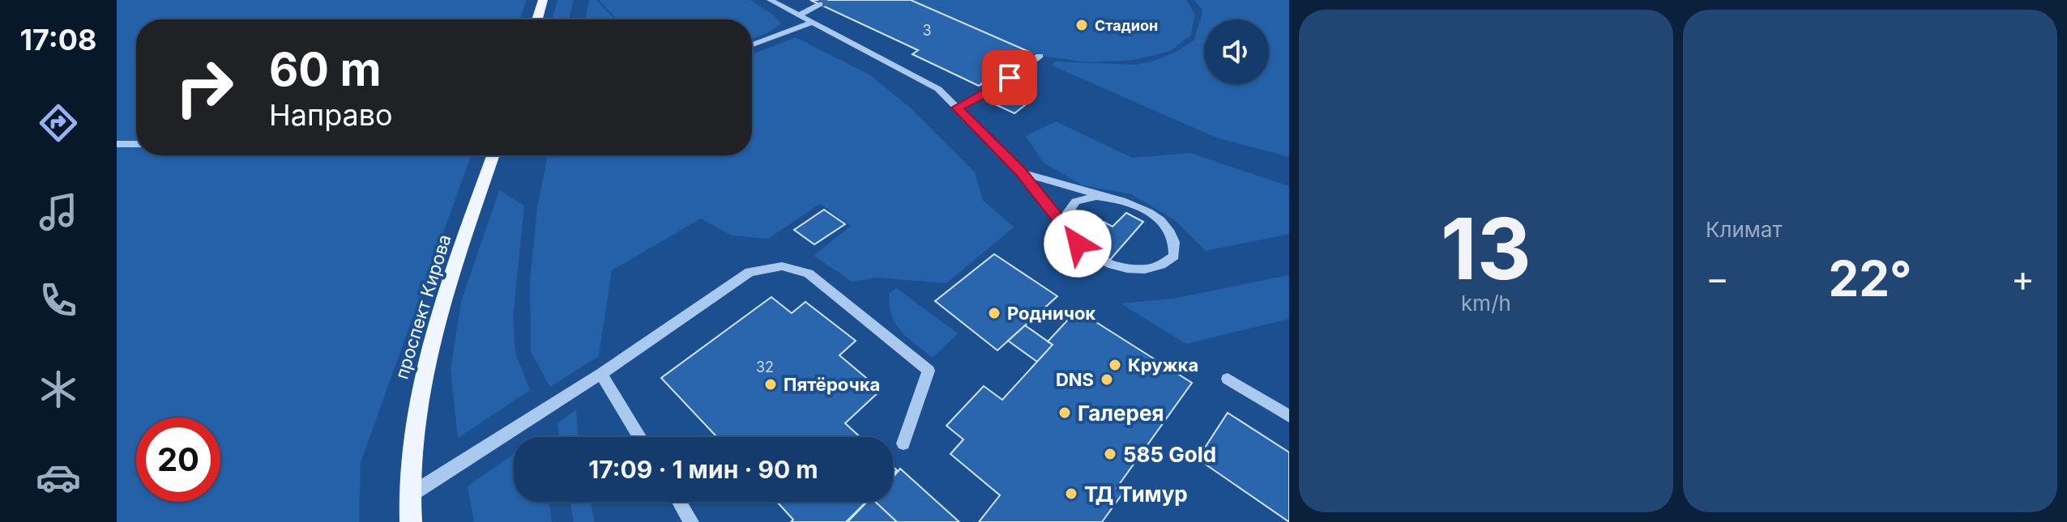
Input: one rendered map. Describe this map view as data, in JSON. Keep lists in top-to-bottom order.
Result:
{
  "streets": {
    "main road": ["проспект Кирова"]
  },
  "places": [
    "Стадион",
    "Родничок",
    "Кружка",
    "DNS",
    "Пятёрочка",
    "Галерея",
    "585 Gold",
    "ТД Тимур"
  ],
  "house_numbers": ["3", "32"],
  "page": {
    "tabs": "17:08",
    "tile": [
      ["13", "km/h"],
      "Климат"
    ],
    "turn": ["60 m", "Направо"],
    "heat": ["−", "22°", "+"],
    "limit": "20",
    "trip": "17:09 · 1 мин · 90 m"
  }
}
